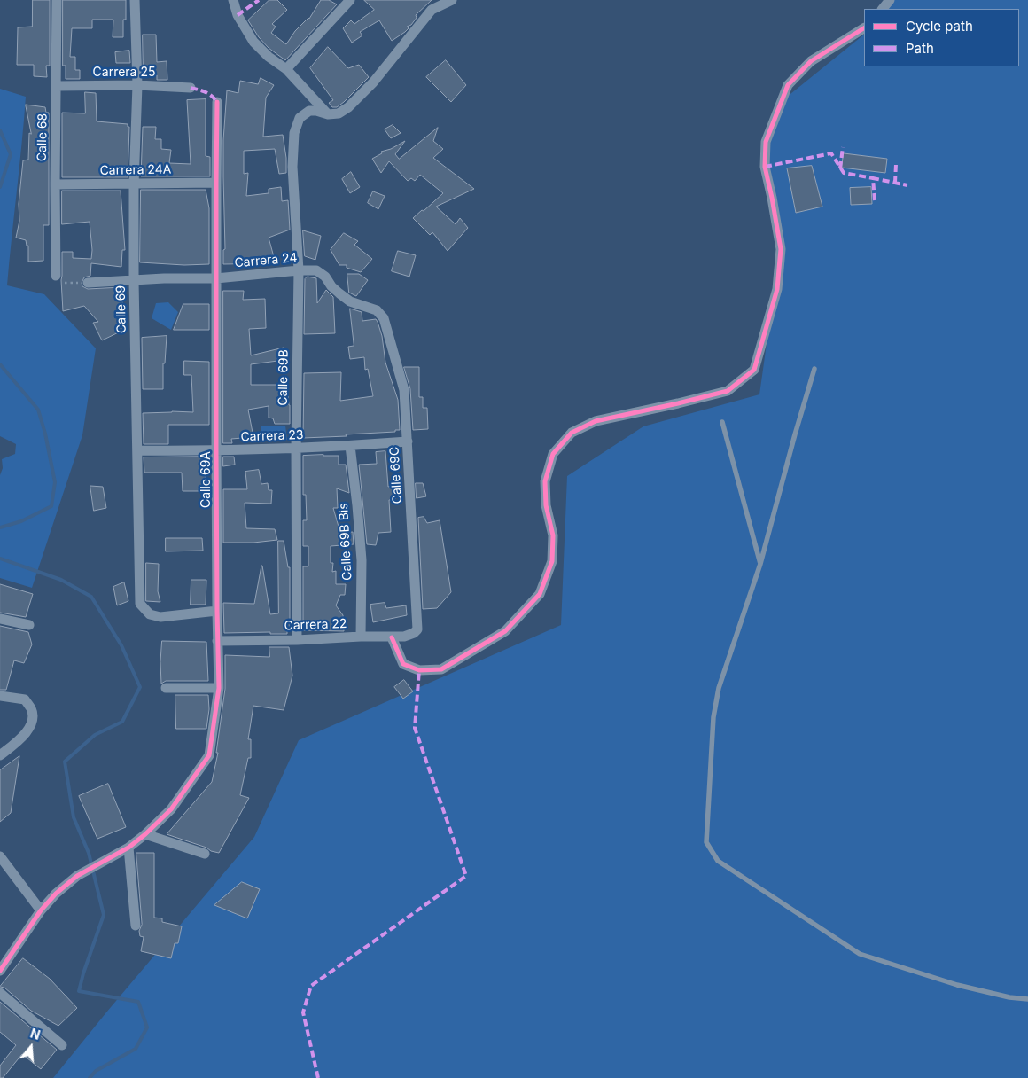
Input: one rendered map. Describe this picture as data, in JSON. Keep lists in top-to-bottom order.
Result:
{
  "streets": {
    "street": [
      "Carrera 25",
      "Calle 68",
      "Carrera 24A",
      "Carrera 24",
      "Calle 69",
      "Calle 69B",
      "Carrera 23",
      "Calle 69C",
      "Calle 69A",
      "Calle 69B Bis",
      "Carrera 22"
    ]
  },
  "crossings": [
    ["Carrera 25", "Calle 68"],
    ["Carrera 25", "Calle 69"],
    ["Calle 68", "Carrera 24A"],
    ["Carrera 24A", "Calle 69"],
    ["Carrera 24A", "Calle 69A"],
    ["Carrera 24", "Calle 69"],
    ["Carrera 24", "Calle 69B"],
    ["Carrera 24", "Calle 69C"],
    ["Carrera 24", "Calle 69A"],
    ["Calle 69", "Carrera 23"],
    ["Calle 69", "Calle 69A"],
    ["Calle 69B", "Carrera 23"],
    ["Calle 69B", "Carrera 22"],
    ["Carrera 23", "Calle 69C"],
    ["Carrera 23", "Calle 69A"],
    ["Carrera 23", "Calle 69B Bis"],
    ["Calle 69C", "Carrera 22"],
    ["Calle 69A", "Carrera 22"],
    ["Calle 69B Bis", "Carrera 22"]
  ],
  "legend": ["Cycle path", "Path"],
  "north": "top"
}
